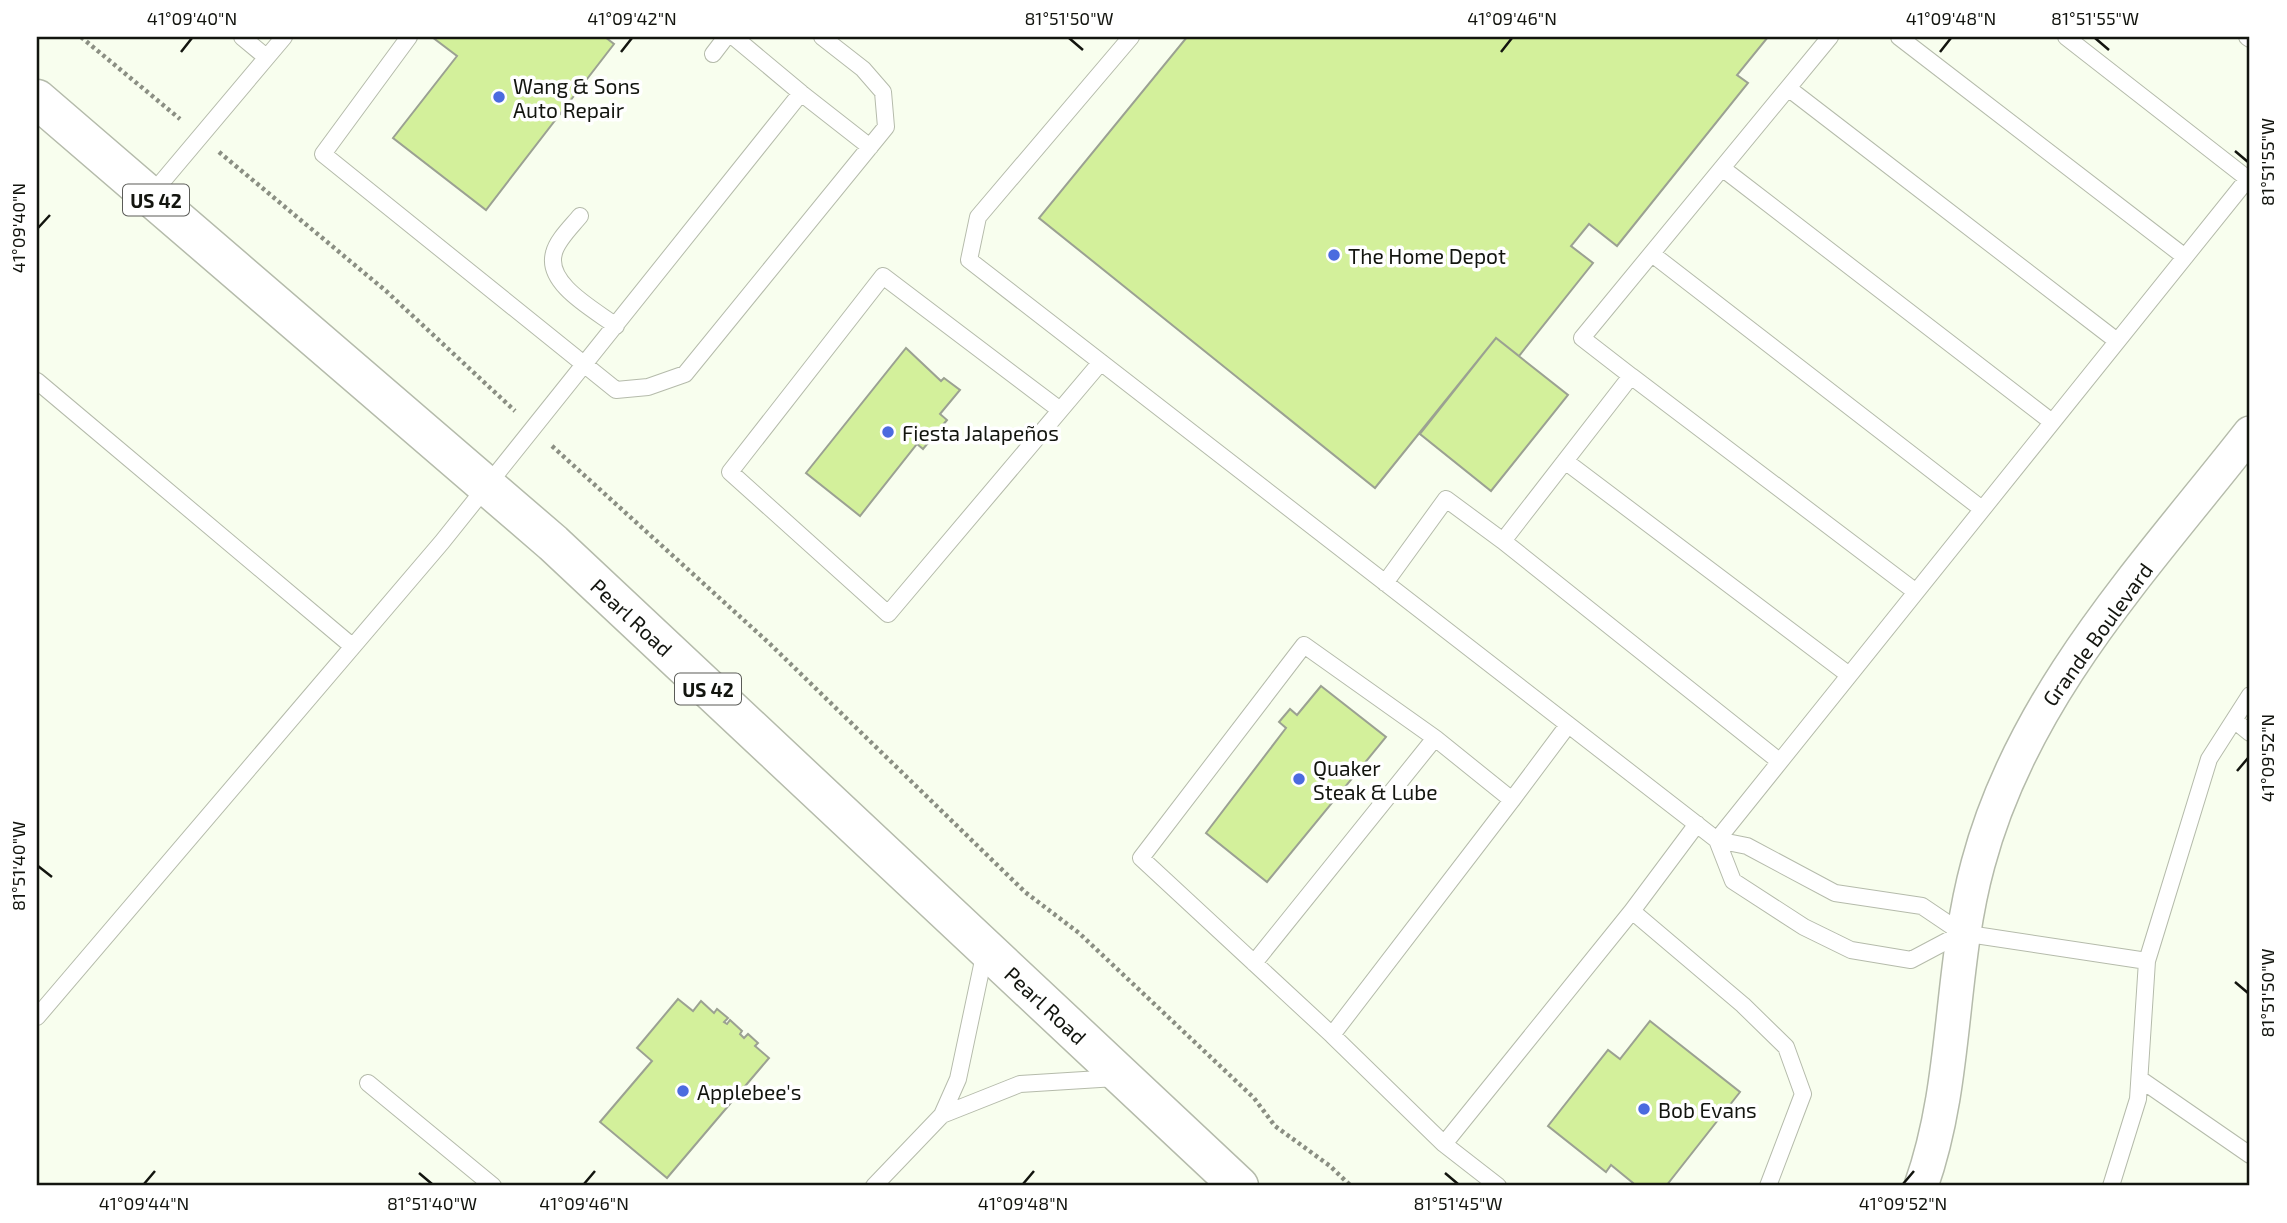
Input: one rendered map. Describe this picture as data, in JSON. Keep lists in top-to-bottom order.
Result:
{
  "streets": {
    "main road": ["US 42", "Pearl Road"],
    "street": ["Grande Boulevard"]
  },
  "places": [
    "Wang & Sons Auto Repair",
    "The Home Depot",
    "Fiesta Jalapeños",
    "Quaker Steak & Lube",
    "Applebee's",
    "Bob Evans"
  ],
  "coordinates": [
    "41°09'40\"N",
    "41°09'42\"N",
    "81°51'50\"W",
    "41°09'46\"N",
    "41°09'48\"N",
    "81°51'55\"W",
    "41°09'52\"N",
    "81°51'40\"W",
    "41°09'44\"N",
    "81°51'45\"W"
  ]
}
